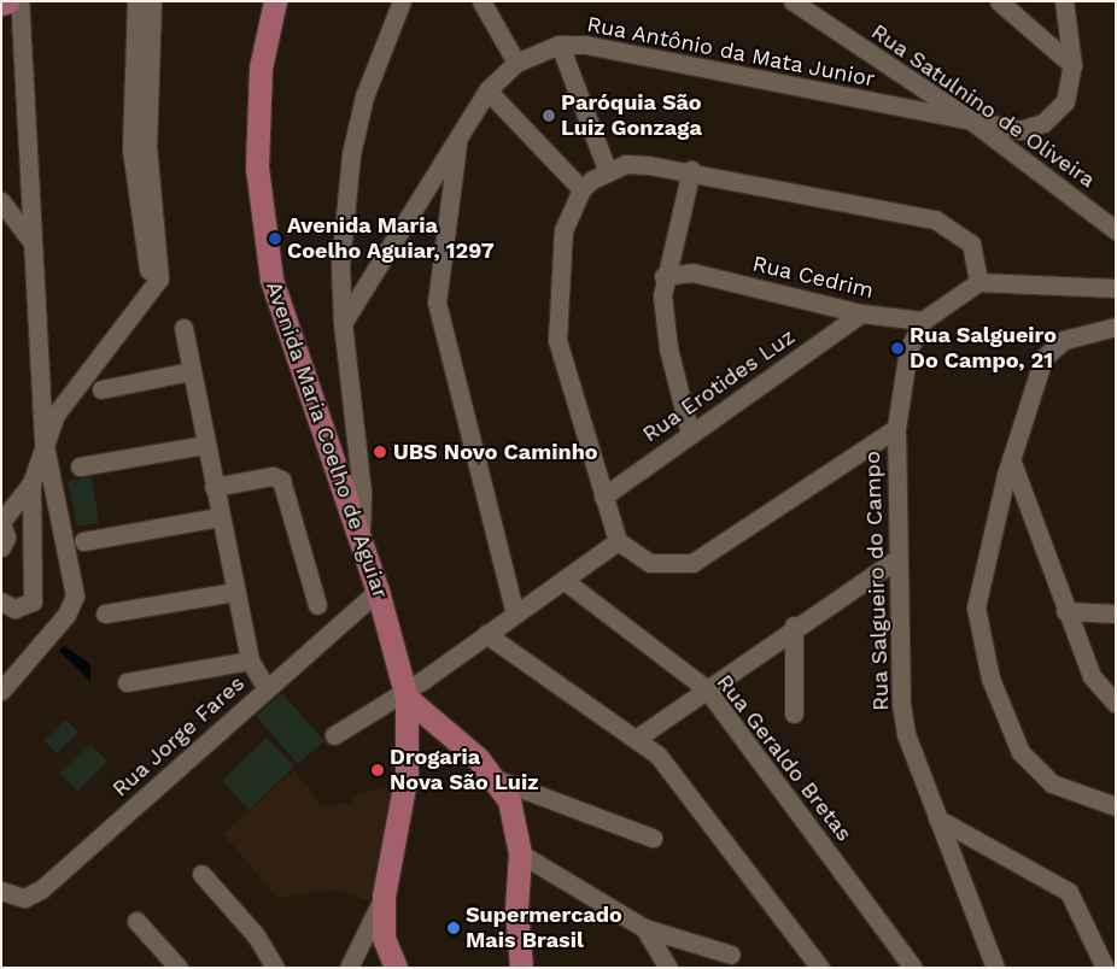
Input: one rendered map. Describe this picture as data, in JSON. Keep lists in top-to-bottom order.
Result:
{
  "streets": {
    "main road": ["Avenida Maria Coelho de Aguiar"],
    "street": [
      "Rua Antônio da Mata Junior",
      "Rua Satulnino de Oliveira",
      "Rua Cedrim",
      "Rua Erotides Luz",
      "Rua Salgueiro do Campo",
      "Rua Jorge Fares",
      "Rua Geraldo Bretas"
    ]
  },
  "crossings": [
    ["Rua Antônio da Mata Junior", "Rua Satulnino de Oliveira"],
    ["Rua Cedrim", "Rua Erotides Luz"],
    ["Rua Cedrim", "Rua Salgueiro do Campo"],
    ["Avenida Maria Coelho de Aguiar", "Rua Jorge Fares"]
  ],
  "places": [
    "Paróquia São Luiz Gonzaga",
    "Avenida Maria Coelho Aguiar, 1297",
    "Rua Salgueiro Do Campo, 21",
    "UBS Novo Caminho",
    "Drogaria Nova São Luiz",
    "Supermercado Mais Brasil"
  ]
}
